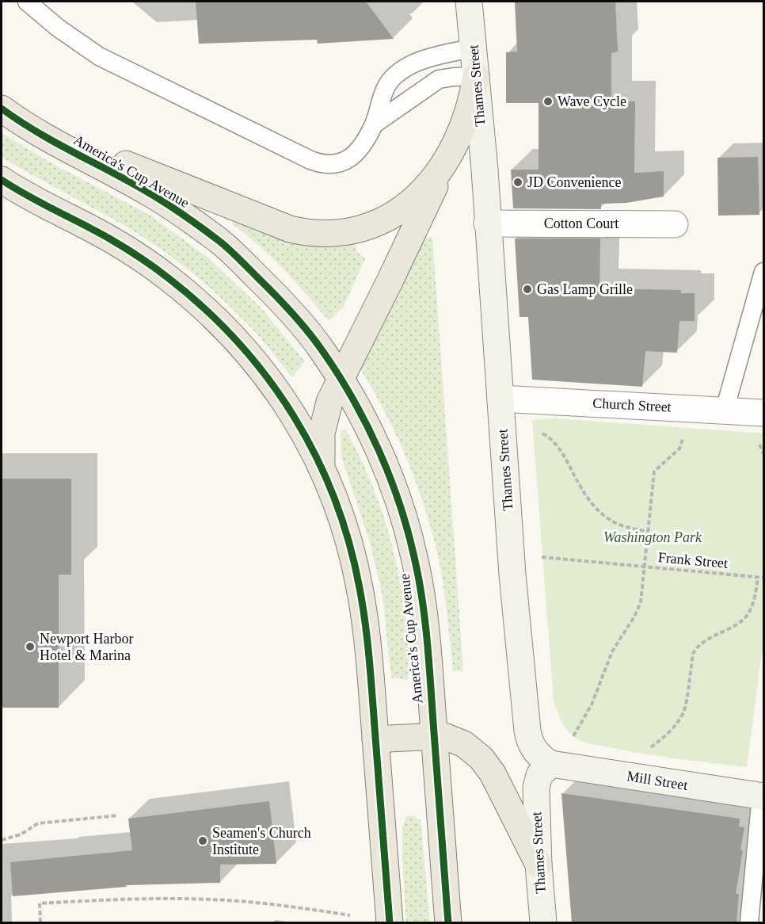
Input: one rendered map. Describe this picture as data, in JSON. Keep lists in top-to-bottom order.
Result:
{
  "streets": {
    "main road": ["America's Cup Avenue"],
    "street": [
      "Thames Street",
      "Cotton Court",
      "Church Street",
      "Mill Street"
    ],
    "path": ["Frank Street"]
  },
  "crossings": [
    ["Thames Street", "Cotton Court"],
    ["Thames Street", "Church Street"],
    ["Thames Street", "Mill Street"]
  ],
  "parks": ["Washington Park"],
  "places": [
    "Wave Cycle",
    "JD Convenience",
    "Gas Lamp Grille",
    "Newport Harbor Hotel & Marina",
    "Seamen's Church Institute"
  ]
}
